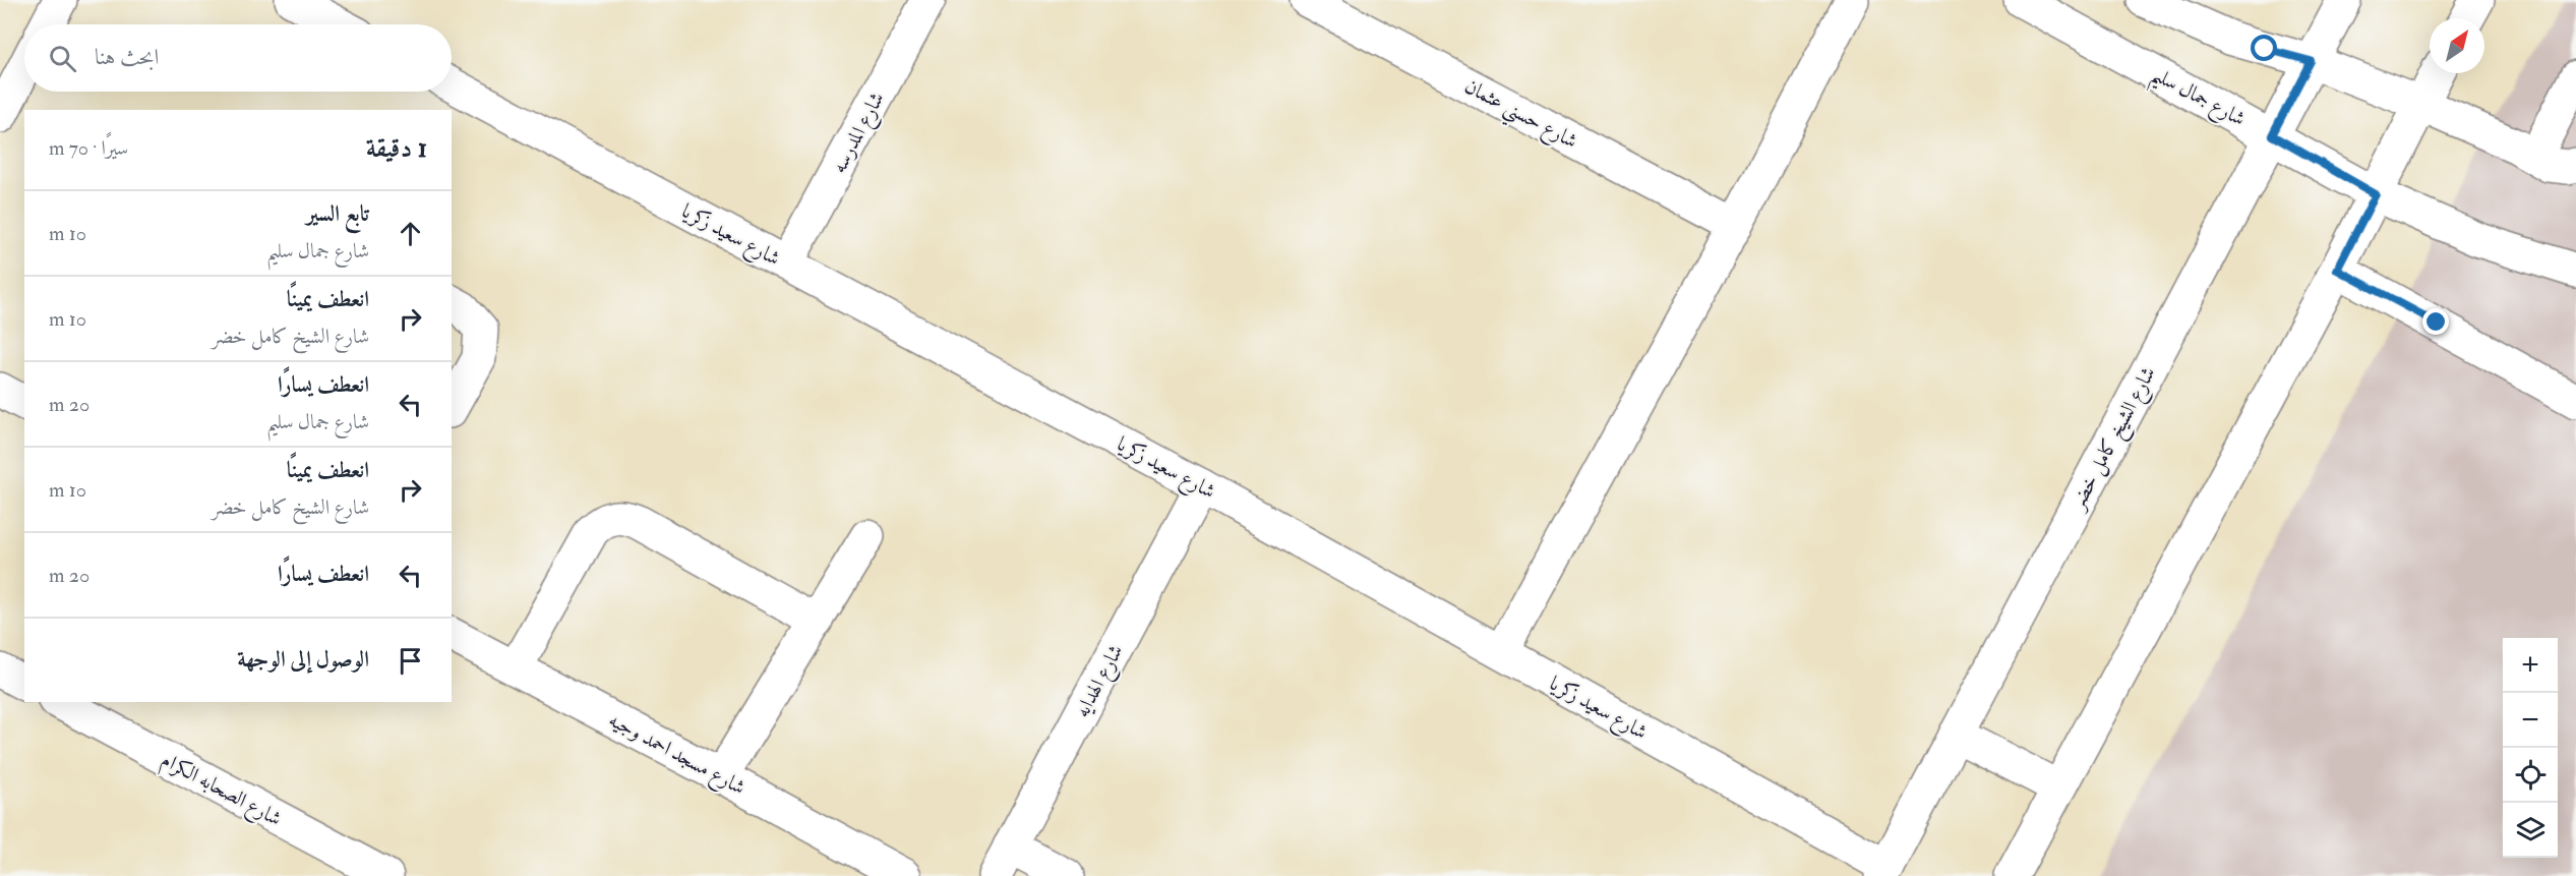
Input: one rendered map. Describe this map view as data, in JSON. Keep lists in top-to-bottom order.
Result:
{
  "streets": {
    "street": [
      "شارع جمال سليم",
      "شارع حسني عثمان",
      "شارع المدرسه",
      "شارع سعيد زكريا",
      "شارع الشيخ كامل خضر",
      "شارع الهدايه",
      "شارع مسجد احمد وجيه",
      "شارع الصحابه الكرام"
    ]
  },
  "crossings": [
    ["شارع جمال سليم", "شارع الشيخ كامل خضر"],
    ["شارع المدرسه", "شارع سعيد زكريا"],
    ["شارع سعيد زكريا", "شارع الشيخ كامل خضر"],
    ["شارع سعيد زكريا", "شارع الهدايه"]
  ],
  "north": "top right",
  "page": {
    "search": "ابحث هنا",
    "heading": ["1 دقيقة", "سيرًا · 70 m"],
    "list": [
      ["تابع السير", "شارع جمال سليم", "10 m"],
      ["انعطف يمينًا", "شارع الشيخ كامل خضر", "10 m"],
      ["انعطف يسارًا", "شارع جمال سليم", "20 m"],
      ["انعطف يمينًا", "شارع الشيخ كامل خضر", "10 m"],
      ["انعطف يسارًا", "20 m"],
      "الوصول إلى الوجهة"
    ],
    "map_buttons": ["+", "−"]
  }
}
